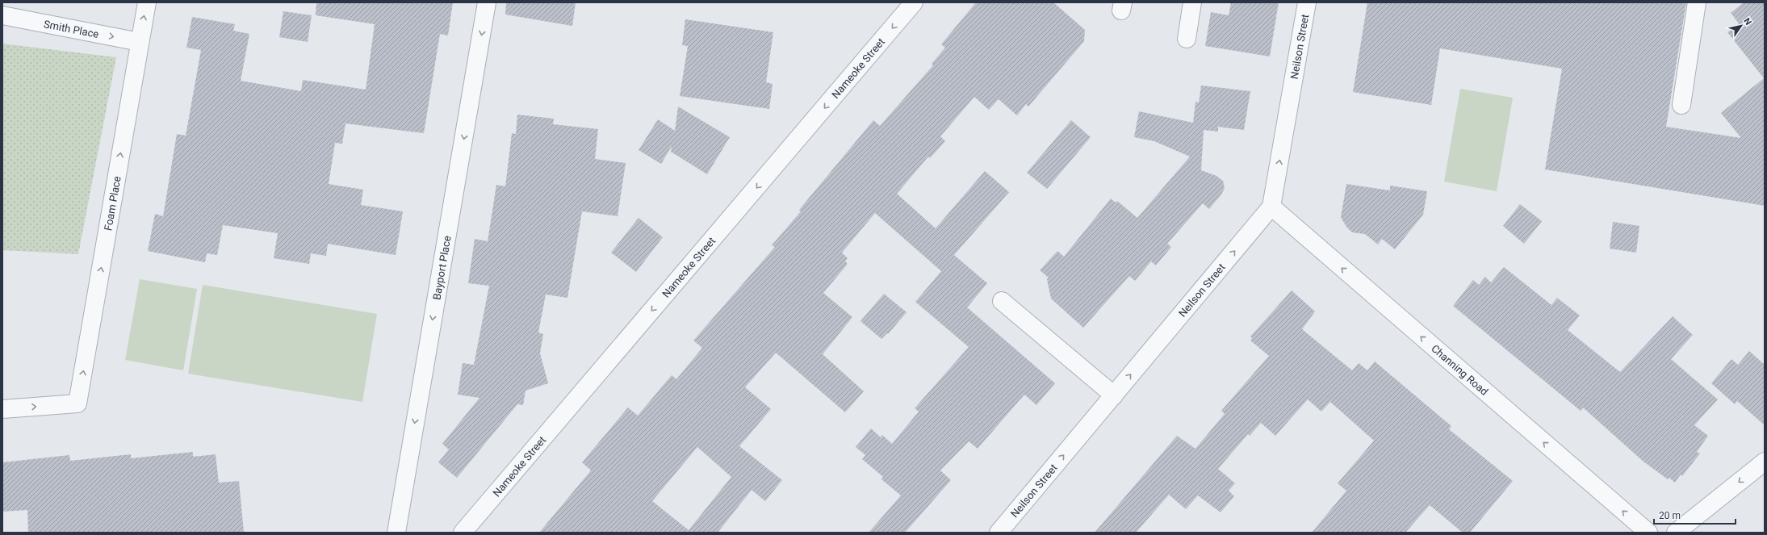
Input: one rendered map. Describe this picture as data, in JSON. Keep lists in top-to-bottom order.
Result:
{
  "streets": {
    "street": [
      "Smith Place",
      "Neilson Street",
      "Nameoke Street",
      "Foam Place",
      "Bayport Place",
      "Channing Road"
    ]
  },
  "crossings": [
    ["Smith Place", "Foam Place"],
    ["Neilson Street", "Channing Road"]
  ],
  "one_way": [
    "Smith Place",
    "Neilson Street",
    "Nameoke Street",
    "Foam Place",
    "Bayport Place",
    "Channing Road"
  ],
  "scale_bar": "20 m",
  "north": "top right"
}
